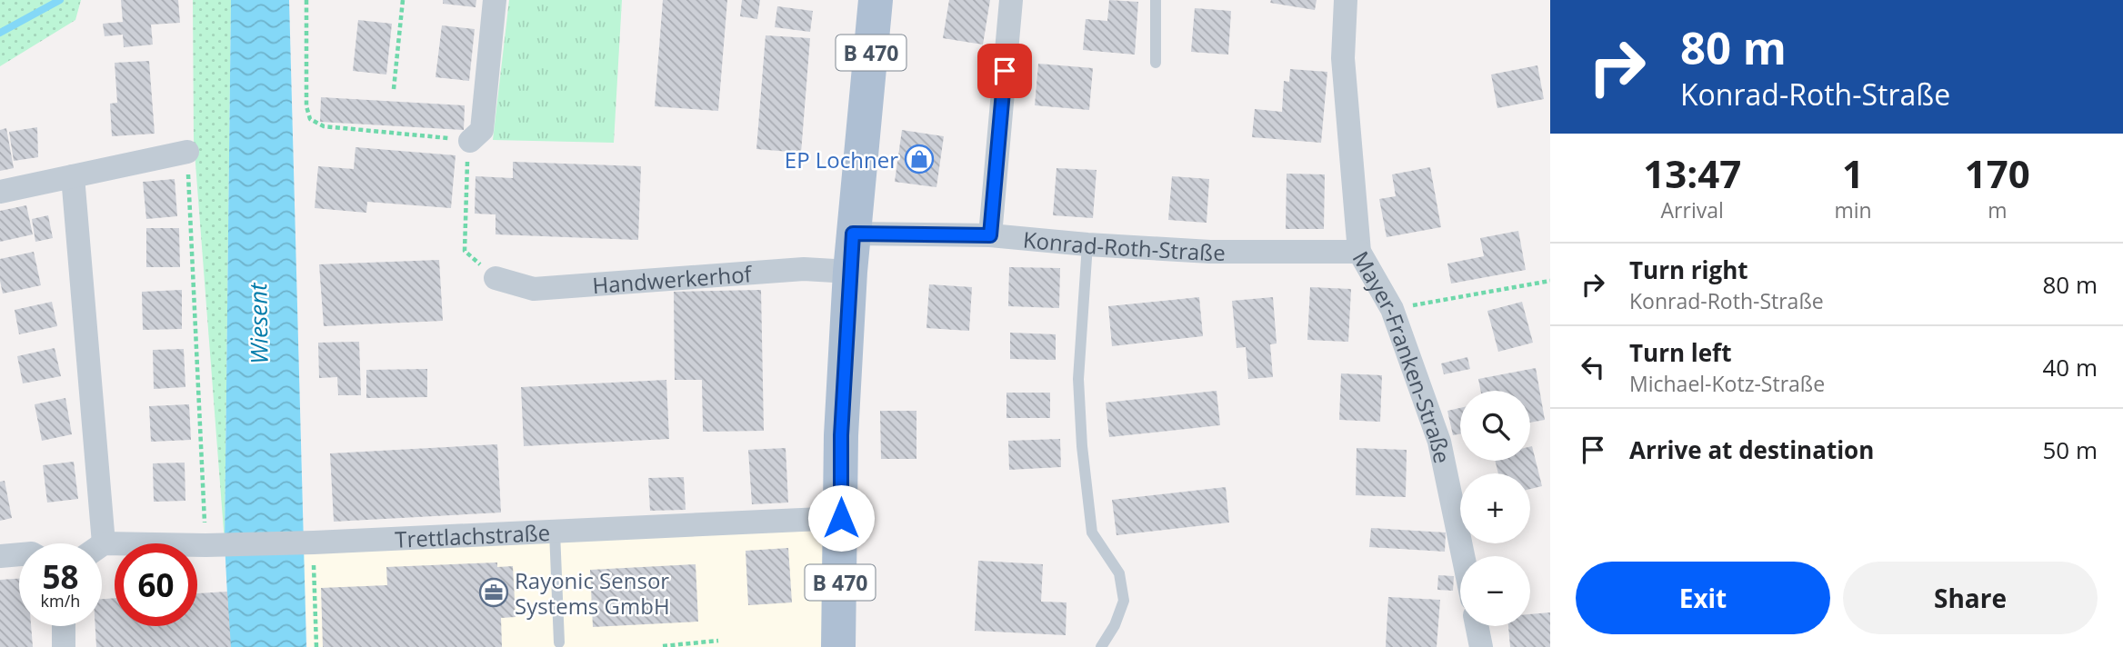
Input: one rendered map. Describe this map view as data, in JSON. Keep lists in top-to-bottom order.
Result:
{
  "streets": {
    "main road": ["B 470"],
    "street": [
      "Konrad-Roth-Straße",
      "Handwerkerhof",
      "Mayer-Franken-Straße",
      "Trettlachstraße"
    ]
  },
  "crossings": [
    ["B 470", "Konrad-Roth-Straße"],
    ["B 470", "Handwerkerhof"],
    ["B 470", "Trettlachstraße"],
    ["Konrad-Roth-Straße", "Mayer-Franken-Straße"]
  ],
  "water": ["Wiesent"],
  "places": {
    "shop": ["EP Lochner"],
    "office": ["Rayonic Sensor Systems GmbH"]
  },
  "page": {
    "turn": ["80 m", "Konrad-Roth-Straße"],
    "eta": [
      "13:47",
      "Arrival",
      "1",
      "min",
      "170",
      "m"
    ],
    "list": [
      {
        "name": "Turn right",
        "note": "Konrad-Roth-Straße",
        "value": "80 m"
      },
      {
        "name": "Turn left",
        "note": "Michael-Kotz-Straße",
        "value": "40 m"
      },
      {
        "name": "Arrive at destination",
        "value": "50 m"
      }
    ],
    "map_buttons": ["+", "−"],
    "speed": "58 km/h",
    "limit": "60",
    "buttons": ["Exit", "Share"]
  }
}
